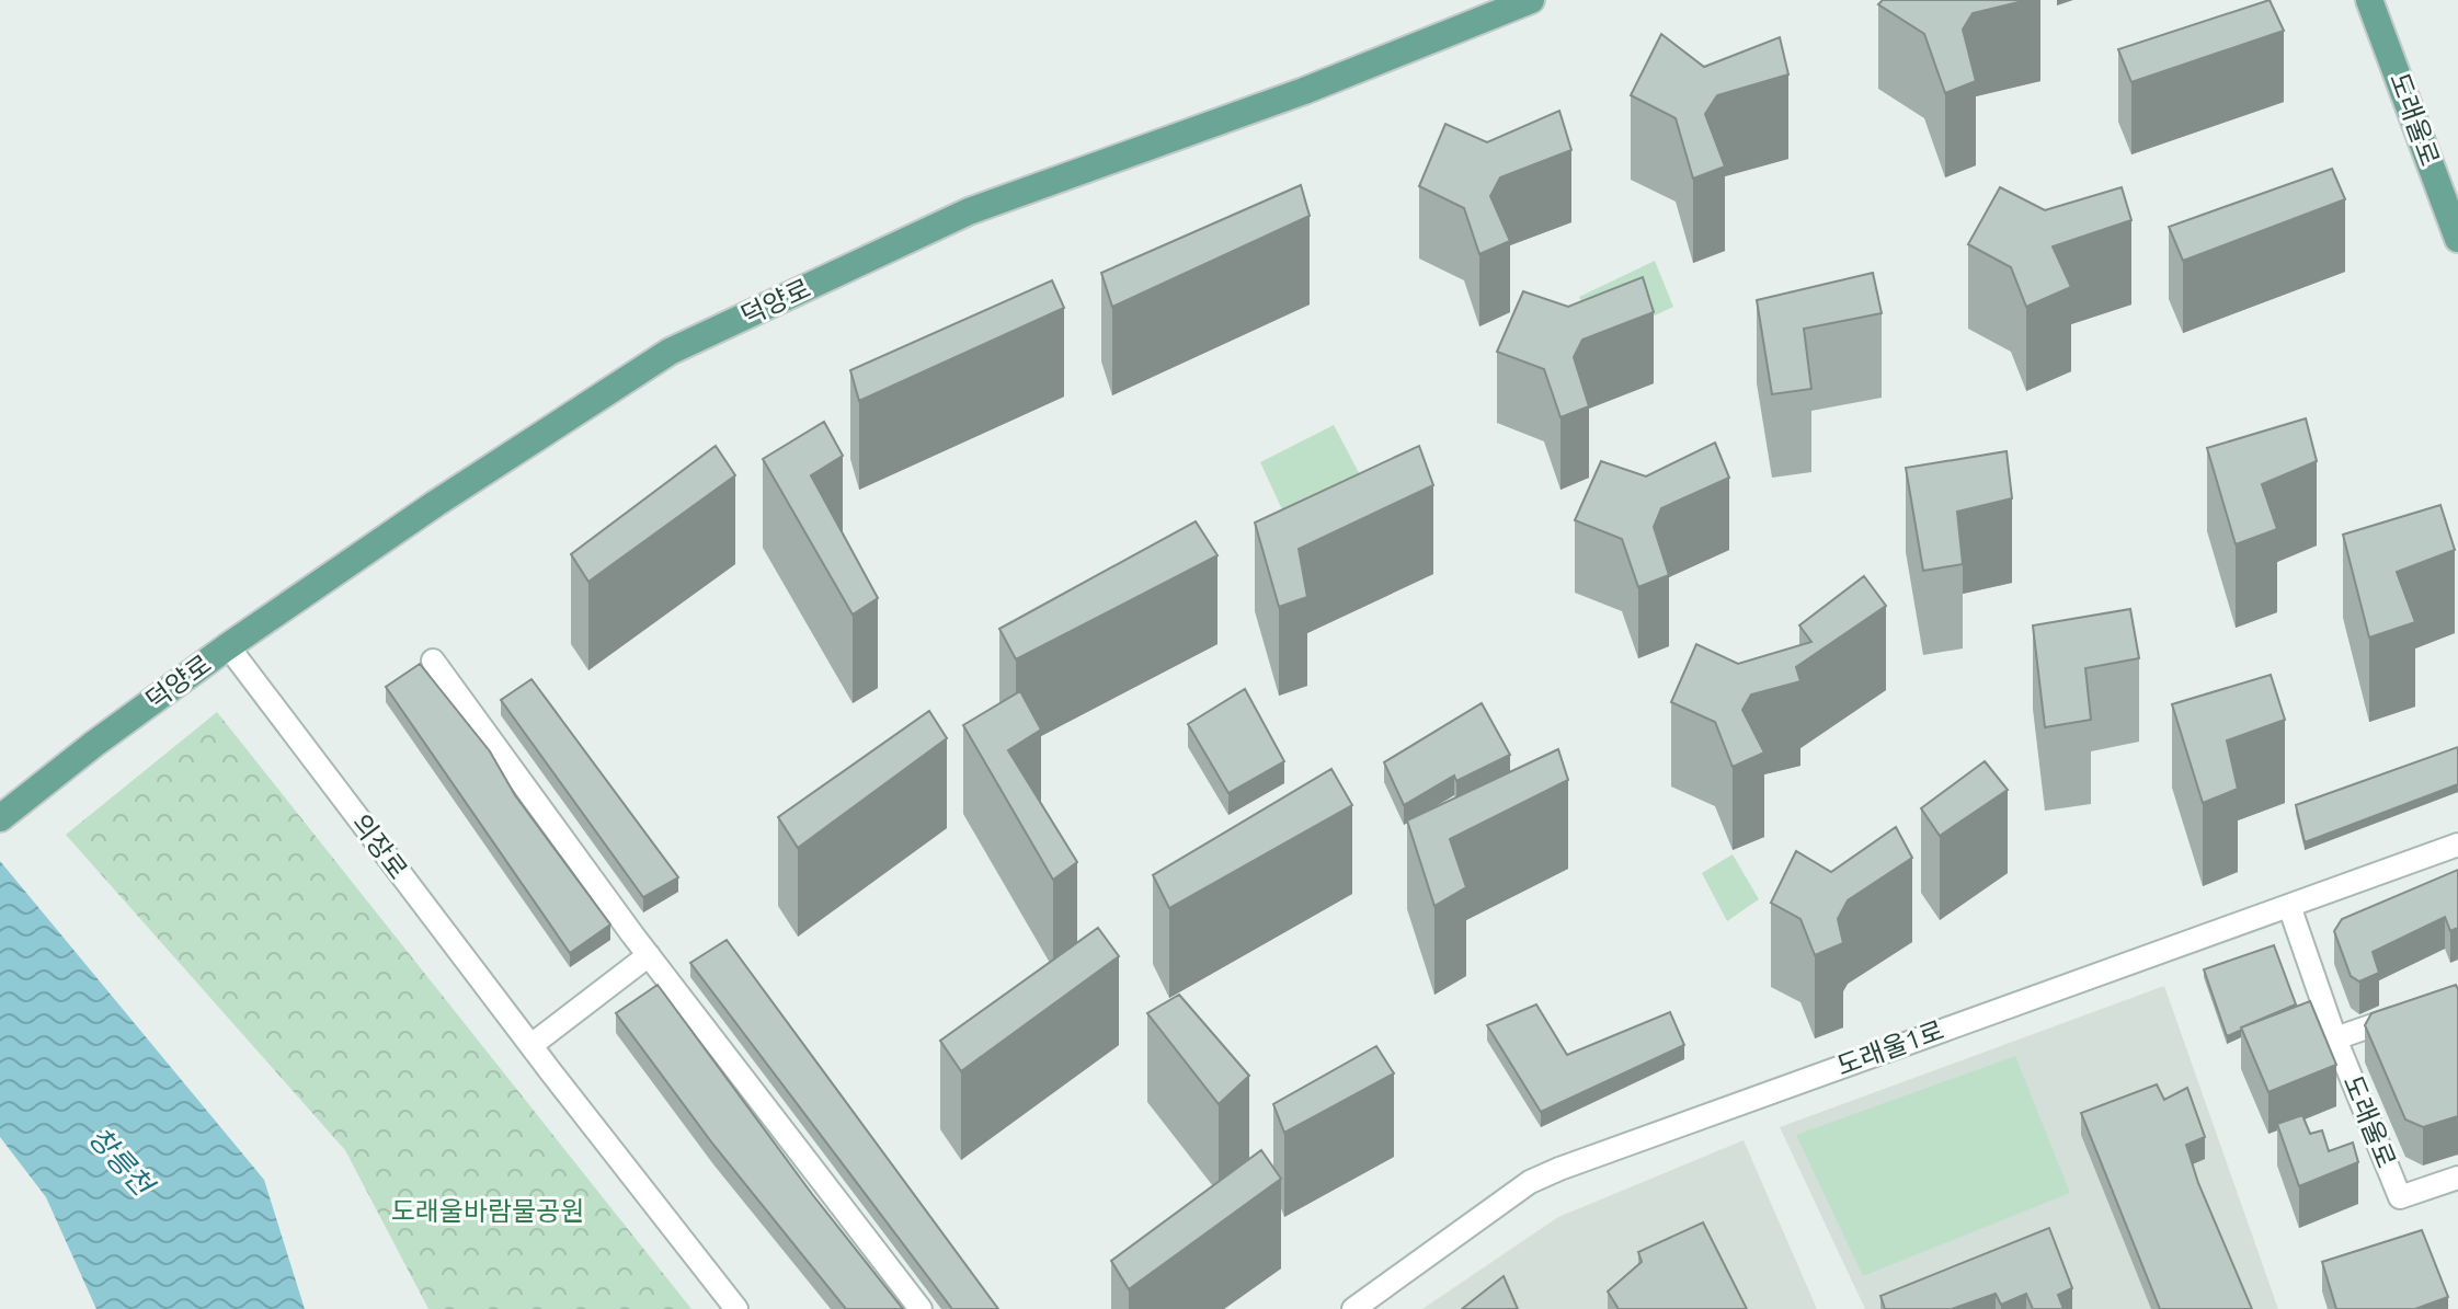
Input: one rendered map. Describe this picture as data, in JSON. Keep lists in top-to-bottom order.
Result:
{
  "streets": {
    "main road": ["도래울로", "덕양로"],
    "street": ["의장로", "도래울1로"]
  },
  "crossings": [
    ["도래울로", "도래울1로"],
    ["덕양로", "의장로"]
  ],
  "water": ["창릉천"],
  "parks": ["도래울바람물공원"]
}
